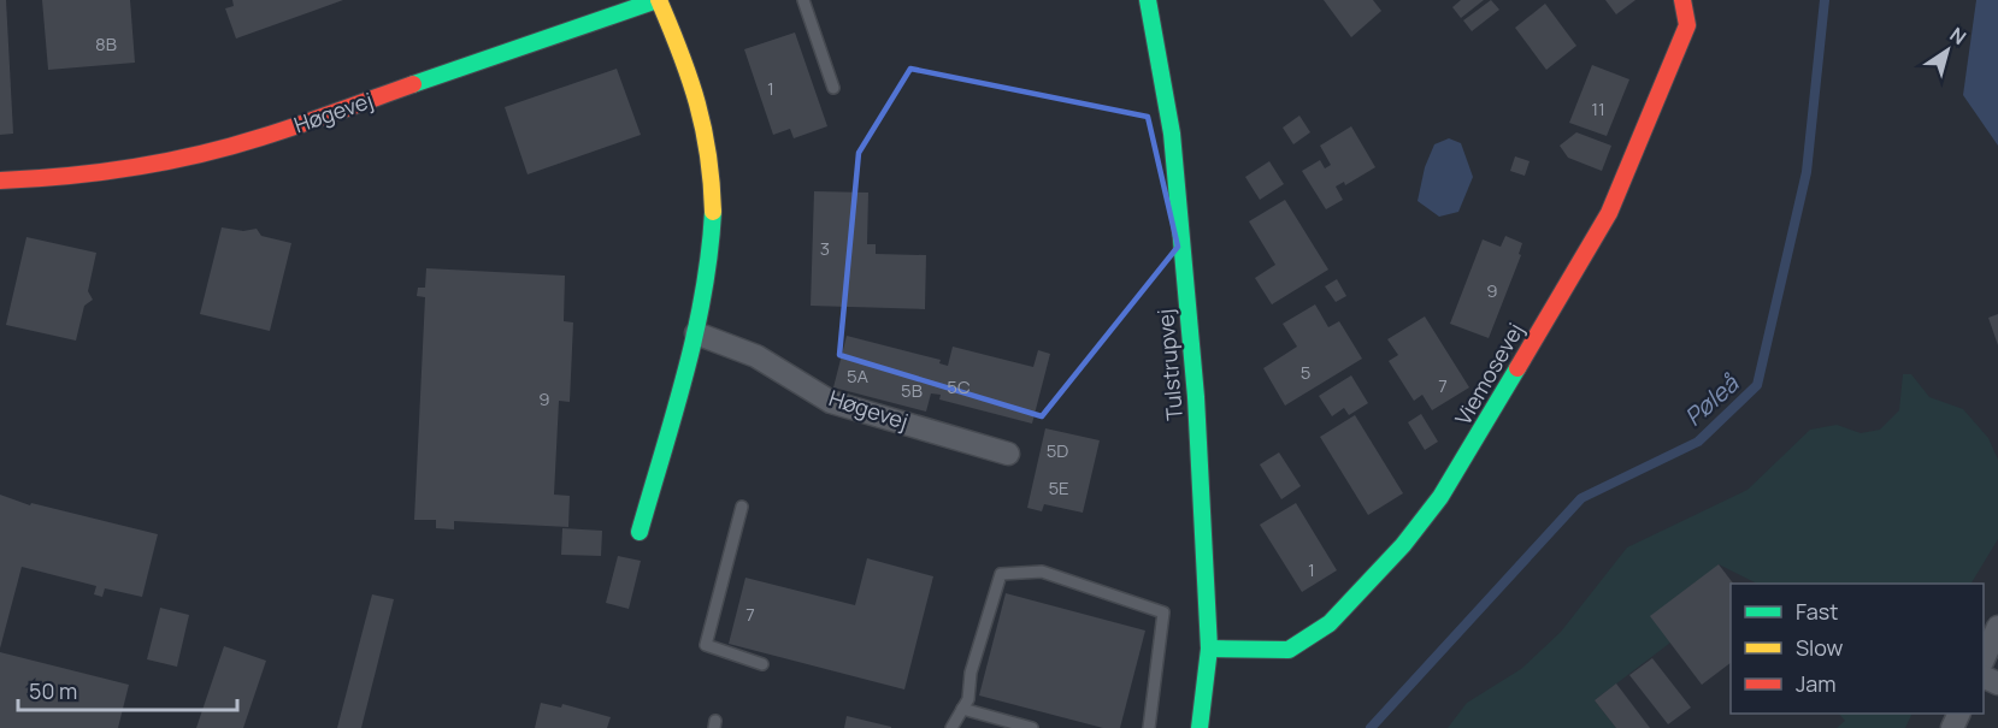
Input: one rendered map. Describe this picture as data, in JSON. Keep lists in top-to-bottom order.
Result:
{
  "streets": {
    "street": ["Høgevej", "Tulstrupvej", "Viemosevej"]
  },
  "crossings": [
    ["Tulstrupvej", "Viemosevej"]
  ],
  "water": ["Pøleå"],
  "house_numbers": [
    "8B",
    "1",
    "11",
    "3",
    "9",
    "5",
    "5A",
    "7",
    "5C",
    "5B",
    "9",
    "5D",
    "5E",
    "1",
    "7"
  ],
  "legend": ["Fast", "Slow", "Jam"],
  "scale_bar": "50 m",
  "north": "top right"
}
